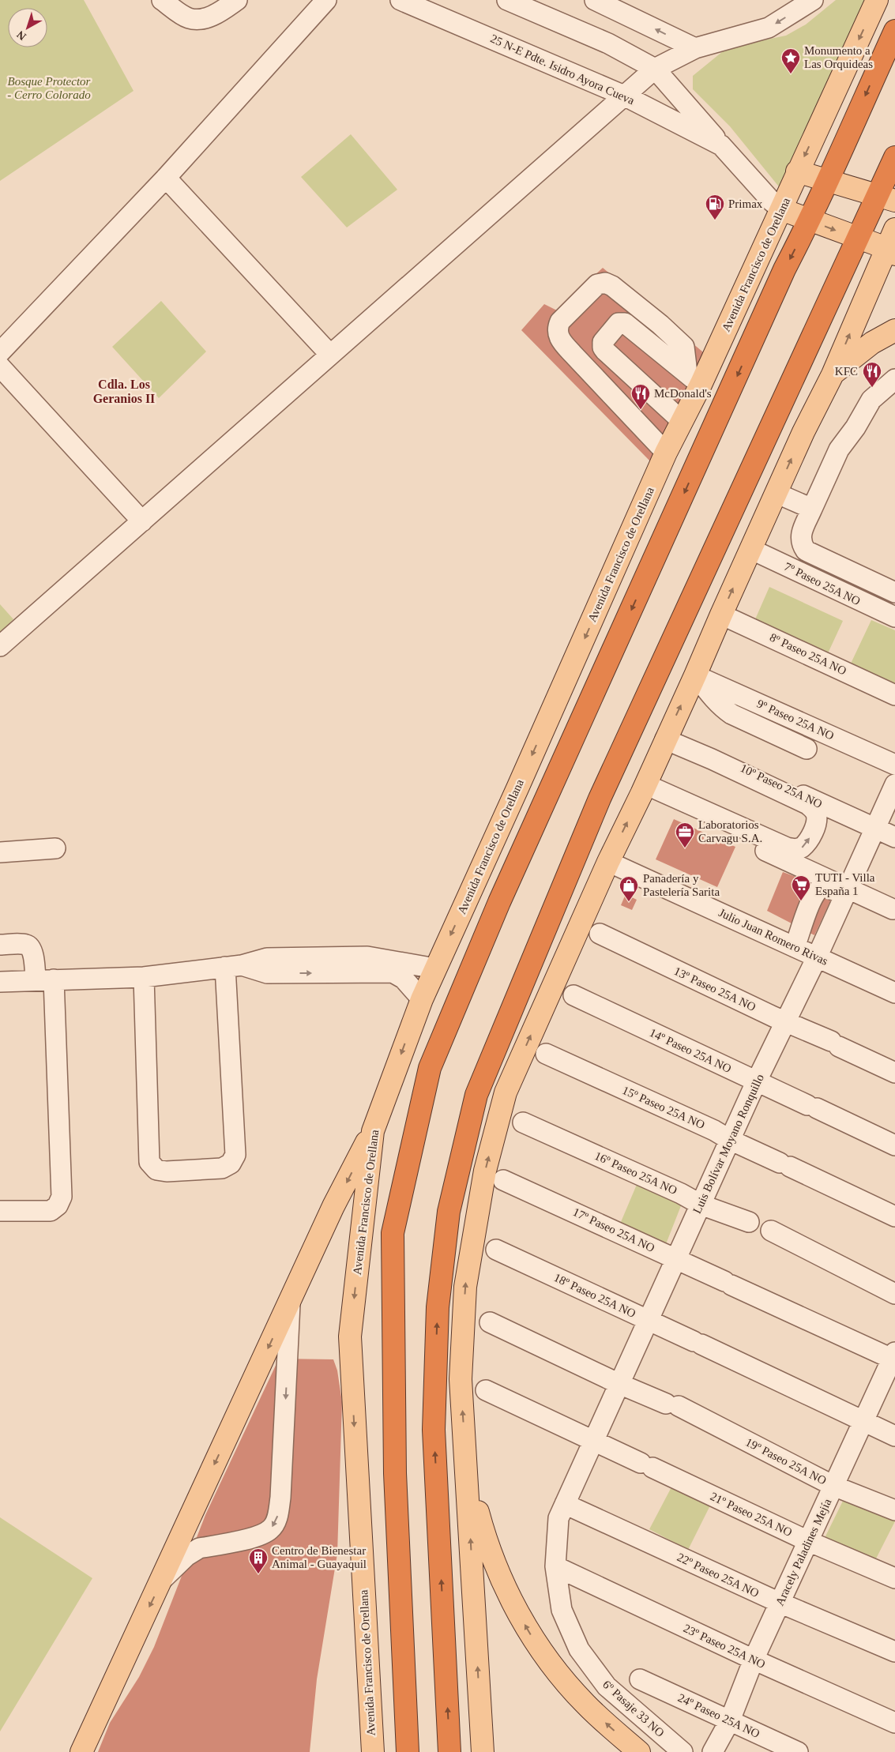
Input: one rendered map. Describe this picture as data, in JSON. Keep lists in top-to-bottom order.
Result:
{
  "streets": {
    "main road": ["Avenida Francisco de Orellana"],
    "street": [
      "25 N-E Pdte. Isidro Ayora Cueva",
      "7º Paseo 25A NO",
      "8º Paseo 25A NO",
      "9º Paseo 25A NO",
      "10º Paseo 25A NO",
      "Julio Juan Romero Rivas",
      "13º Paseo 25A NO",
      "14º Paseo 25A NO",
      "15º Paseo 25A NO",
      "Luis Bolívar Moyano Ronquillo",
      "16º Paseo 25A NO",
      "17º Paseo 25A NO",
      "18º Paseo 25A NO",
      "19º Paseo 25A NO",
      "21º Paseo 25A NO",
      "Aracely Paladines Mejía",
      "22º Paseo 25A NO",
      "23º Paseo 25A NO",
      "6º Pasaje 33 NO",
      "24º Paseo 25A NO"
    ]
  },
  "crossings": [
    ["25 N-E Pdte. Isidro Ayora Cueva", "Avenida Francisco de Orellana"],
    ["10º Paseo 25A NO", "Luis Bolívar Moyano Ronquillo"],
    ["Julio Juan Romero Rivas", "Luis Bolívar Moyano Ronquillo"],
    ["13º Paseo 25A NO", "Luis Bolívar Moyano Ronquillo"],
    ["14º Paseo 25A NO", "Luis Bolívar Moyano Ronquillo"],
    ["15º Paseo 25A NO", "Luis Bolívar Moyano Ronquillo"],
    ["Luis Bolívar Moyano Ronquillo", "16º Paseo 25A NO"],
    ["Luis Bolívar Moyano Ronquillo", "17º Paseo 25A NO"],
    ["Luis Bolívar Moyano Ronquillo", "18º Paseo 25A NO"],
    ["Luis Bolívar Moyano Ronquillo", "19º Paseo 25A NO"],
    ["Luis Bolívar Moyano Ronquillo", "21º Paseo 25A NO"],
    ["Luis Bolívar Moyano Ronquillo", "22º Paseo 25A NO"],
    ["Luis Bolívar Moyano Ronquillo", "6º Pasaje 33 NO"],
    ["17º Paseo 25A NO", "Aracely Paladines Mejía"],
    ["18º Paseo 25A NO", "Aracely Paladines Mejía"],
    ["19º Paseo 25A NO", "Aracely Paladines Mejía"],
    ["21º Paseo 25A NO", "Aracely Paladines Mejía"],
    ["Aracely Paladines Mejía", "22º Paseo 25A NO"],
    ["Aracely Paladines Mejía", "23º Paseo 25A NO"],
    ["Aracely Paladines Mejía", "24º Paseo 25A NO"],
    ["22º Paseo 25A NO", "6º Pasaje 33 NO"],
    ["23º Paseo 25A NO", "6º Pasaje 33 NO"]
  ],
  "districts": ["Cdla. Los Geranios II"],
  "parks": ["Bosque Protector - Cerro Colorado"],
  "places": {
    "place": ["Monumento a Las Orquideas"],
    "fuel station": ["Primax"],
    "restaurant": ["KFC", "McDonald's"],
    "office": ["Laboratorios Carvagu S.A."],
    "supermarket": ["TUTI - Villa España 1"],
    "shop": ["Panadería y Pastelería Sarita"],
    "building": ["Centro de Bienestar Animal - Guayaquil"]
  },
  "north": "bottom left"
}
